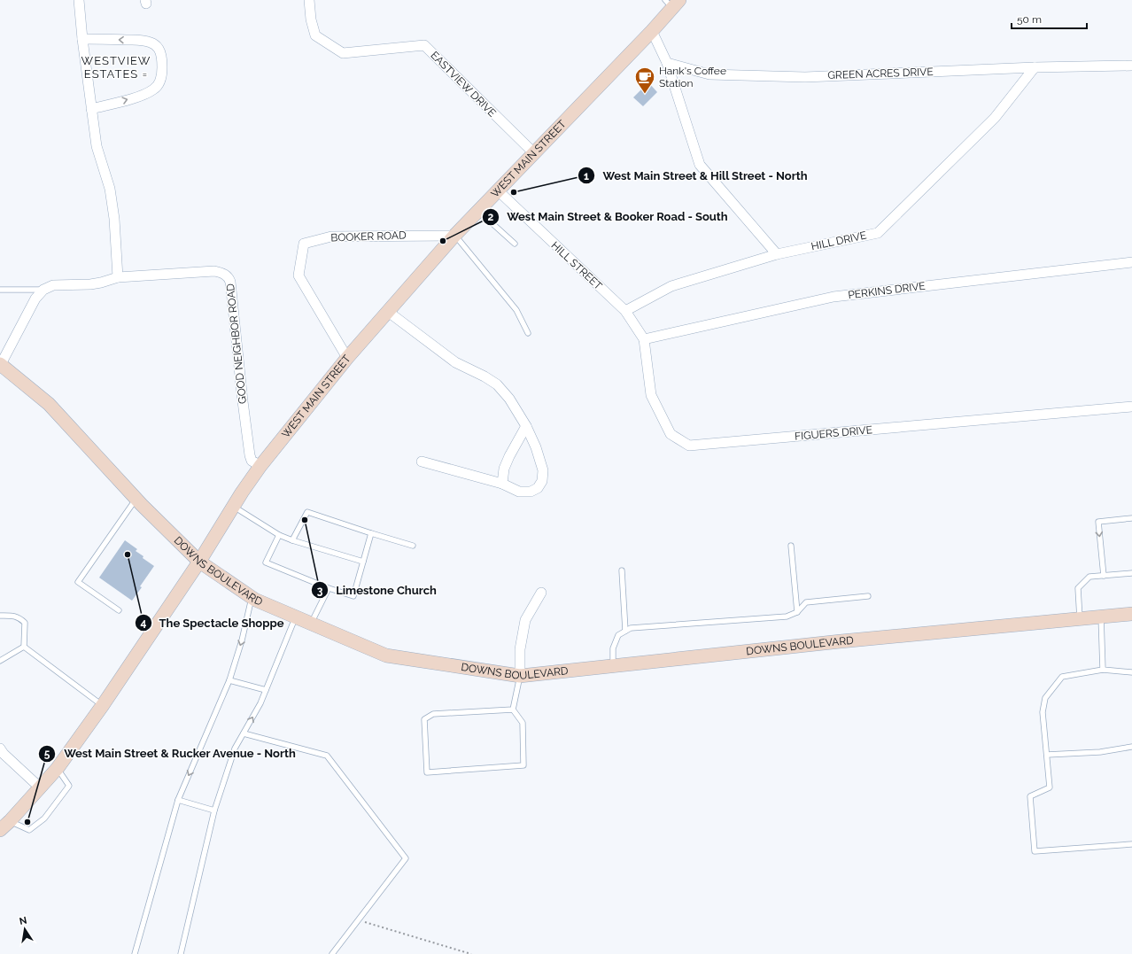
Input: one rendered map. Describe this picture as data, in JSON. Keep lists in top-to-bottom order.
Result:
{
  "streets": {
    "street": [
      "GREEN ACRES DRIVE",
      "EASTVIEW DRIVE",
      "WEST MAIN STREET",
      "BOOKER ROAD",
      "HILL DRIVE",
      "HILL STREET",
      "PERKINS DRIVE",
      "GOOD NEIGHBOR ROAD",
      "FIGUERS DRIVE",
      "DOWNS BOULEVARD"
    ]
  },
  "crossings": [
    ["GREEN ACRES DRIVE", "HILL DRIVE"],
    ["EASTVIEW DRIVE", "WEST MAIN STREET"],
    ["WEST MAIN STREET", "BOOKER ROAD"],
    ["WEST MAIN STREET", "HILL STREET"],
    ["WEST MAIN STREET", "GOOD NEIGHBOR ROAD"],
    ["WEST MAIN STREET", "DOWNS BOULEVARD"],
    ["HILL DRIVE", "HILL STREET"],
    ["HILL DRIVE", "FIGUERS DRIVE"],
    ["HILL STREET", "FIGUERS DRIVE"],
    ["PERKINS DRIVE", "FIGUERS DRIVE"]
  ],
  "districts": ["WESTVIEW ESTATES ="],
  "places": {
    "cafe": ["Hank's Coffee Station"],
    "other": [
      "West Main Street & Hill Street - North",
      "West Main Street & Booker Road - South",
      "Limestone Church",
      "The Spectacle Shoppe",
      "West Main Street & Rucker Avenue - North"
    ]
  },
  "scale_bar": "50 m",
  "north": "top"
}
